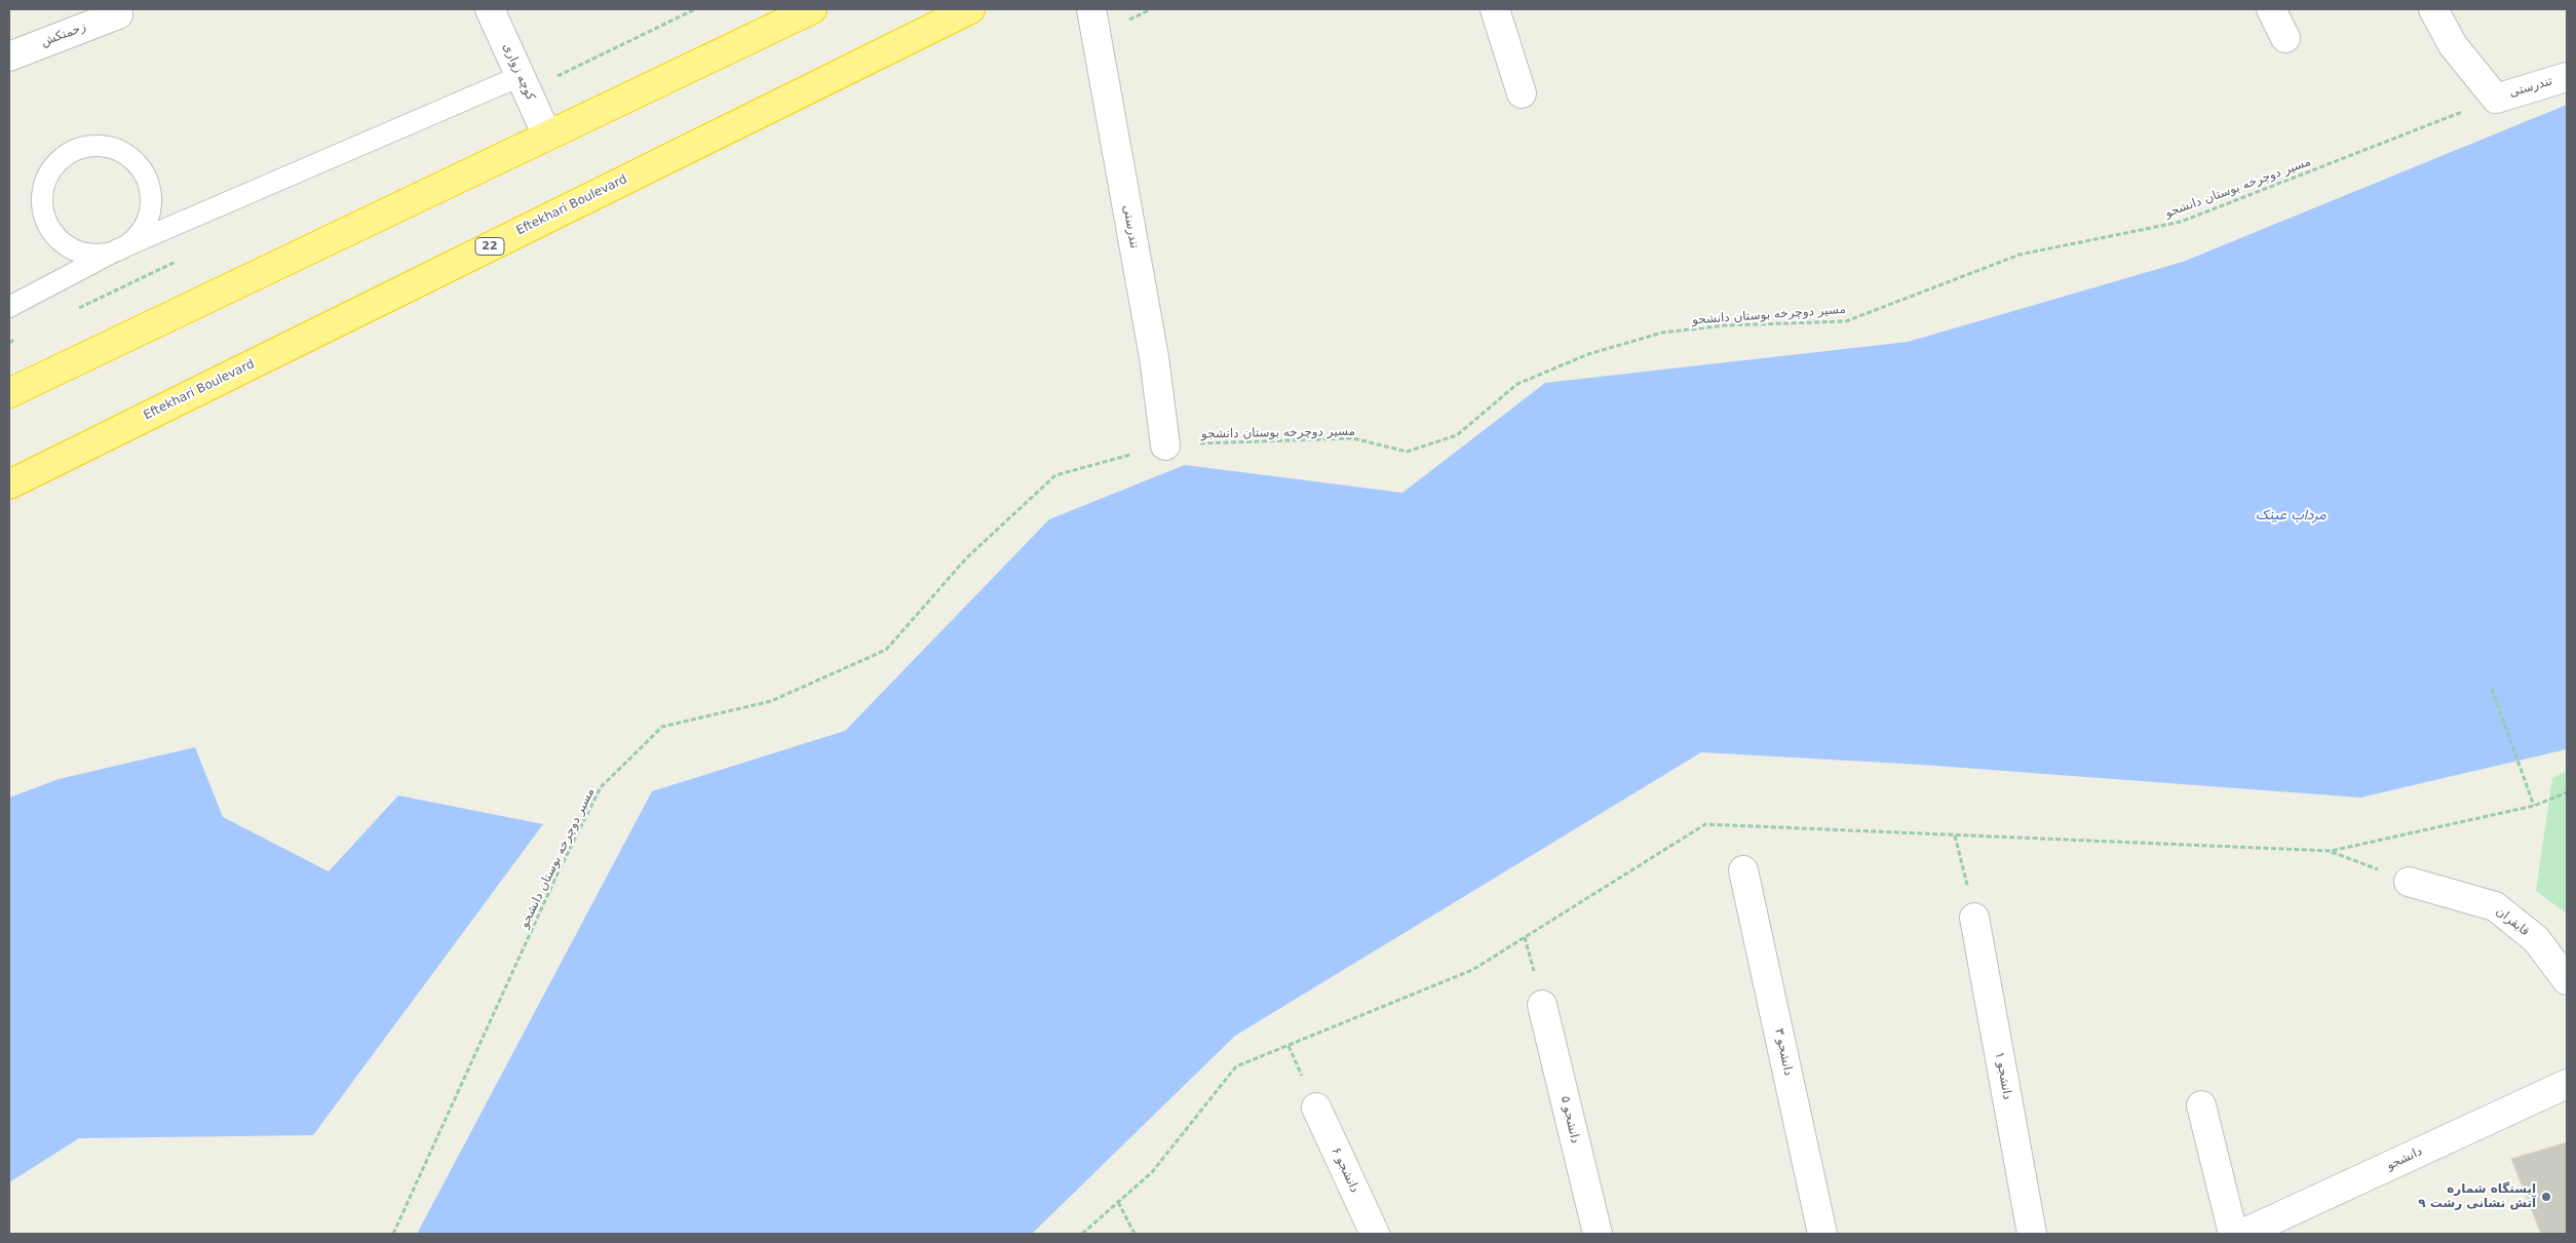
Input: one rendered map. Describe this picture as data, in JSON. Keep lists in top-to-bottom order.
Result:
{
  "streets": {
    "highway": ["Eftekhari Boulevard", "22"],
    "street": [
      "زحمتکش",
      "کوچه زواری",
      "تندرستی",
      "قایقران",
      "دانشجو ۳",
      "دانشجو ۱",
      "دانشجو ۵",
      "دانشجو",
      "دانشجو ۶"
    ],
    "path": ["مسیر دوچرخه بوستان دانشجو"]
  },
  "crossings": [
    ["تندرستی", "مسیر دوچرخه بوستان دانشجو"]
  ],
  "water": ["مرداب عینک"],
  "places": ["ایستگاه شماره ۹ آتش نشانی رشت"]
}
